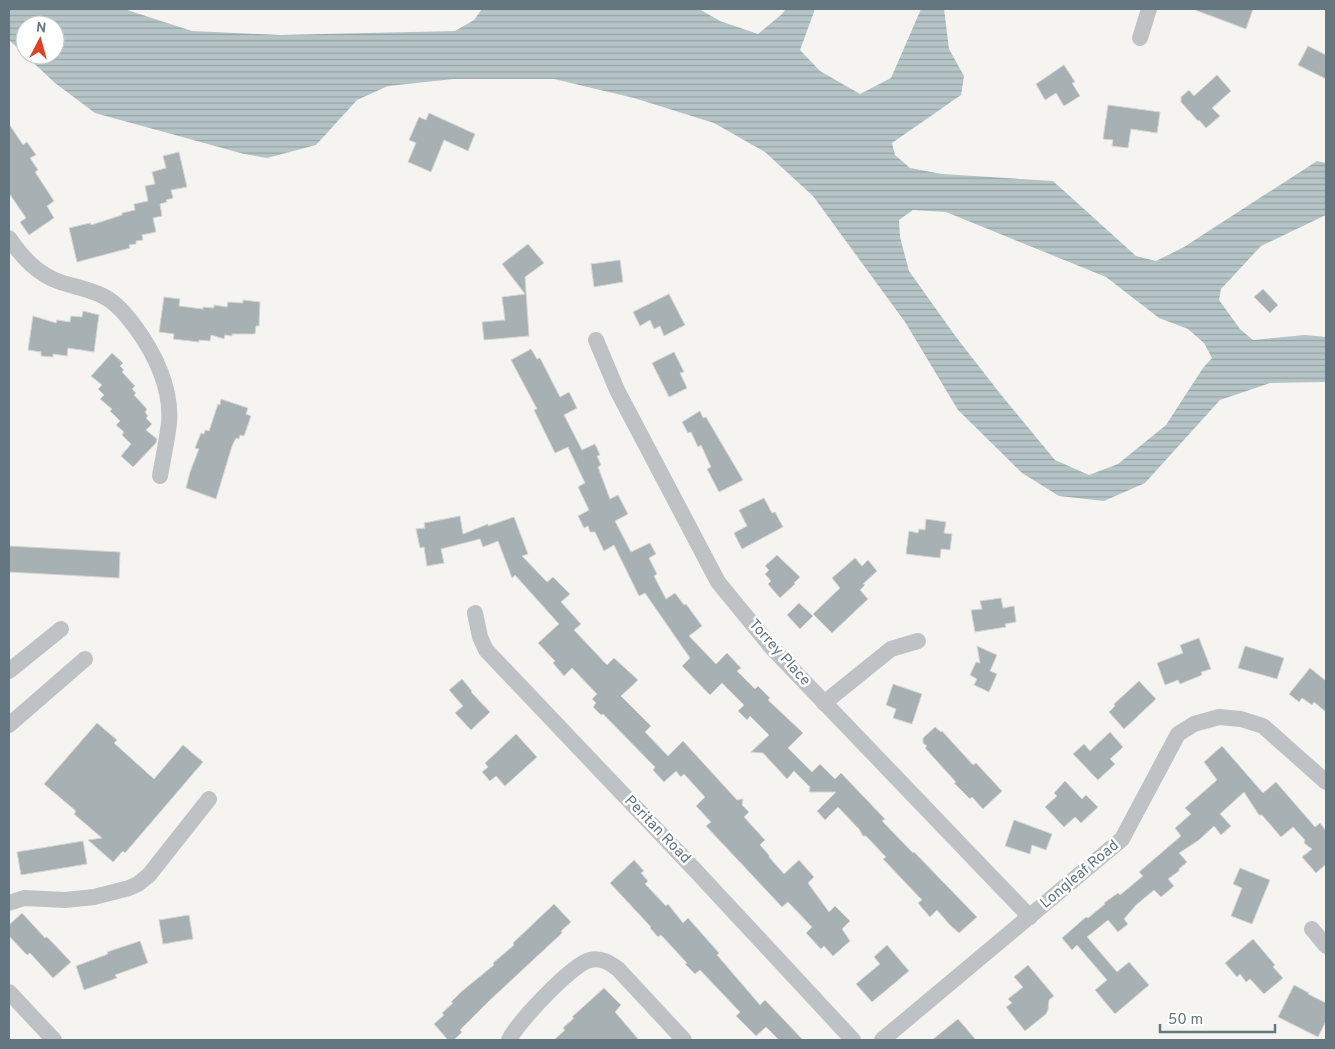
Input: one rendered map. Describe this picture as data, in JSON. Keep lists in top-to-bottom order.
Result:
{
  "streets": {
    "street": ["Torrey Place", "Peritan Road", "Longleaf Road"]
  },
  "crossings": [
    ["Torrey Place", "Longleaf Road"]
  ],
  "scale_bar": "50 m",
  "north": "top"
}
